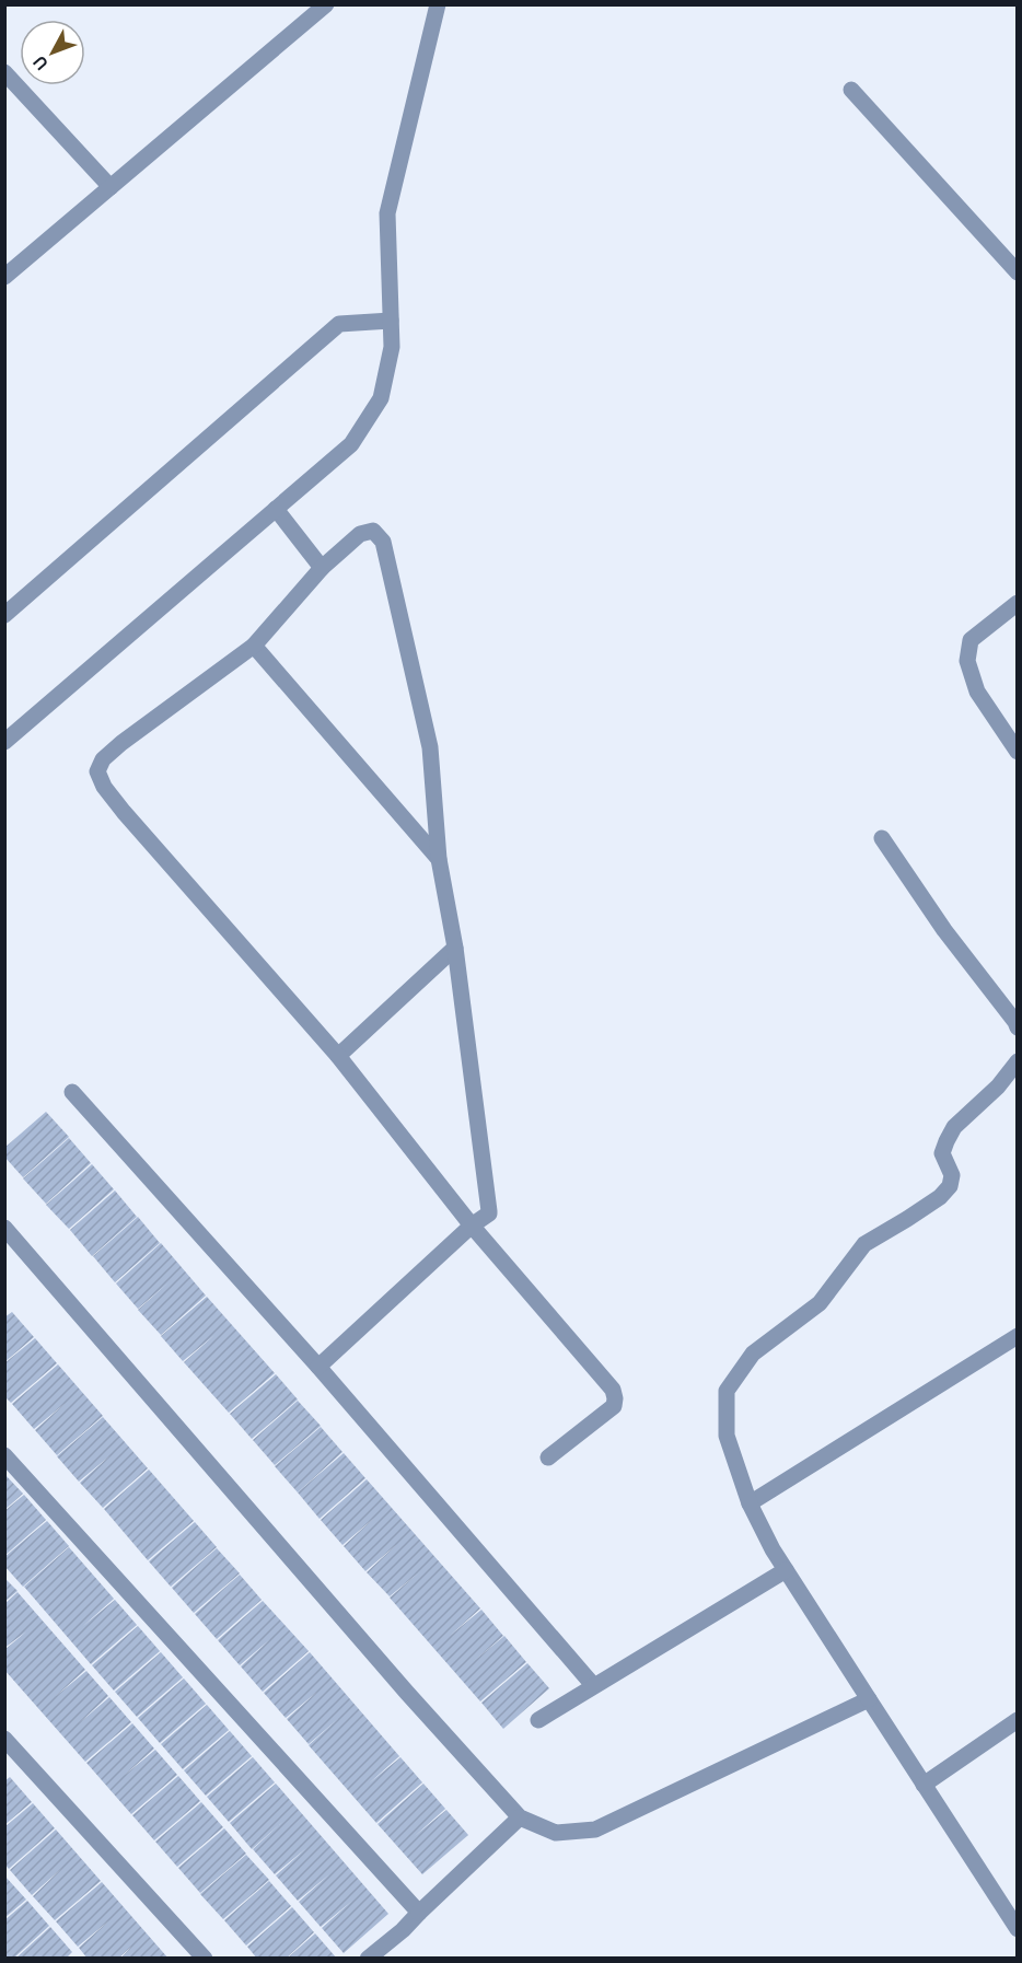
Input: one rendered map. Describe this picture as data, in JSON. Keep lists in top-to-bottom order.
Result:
{
  "north": "bottom left"
}
